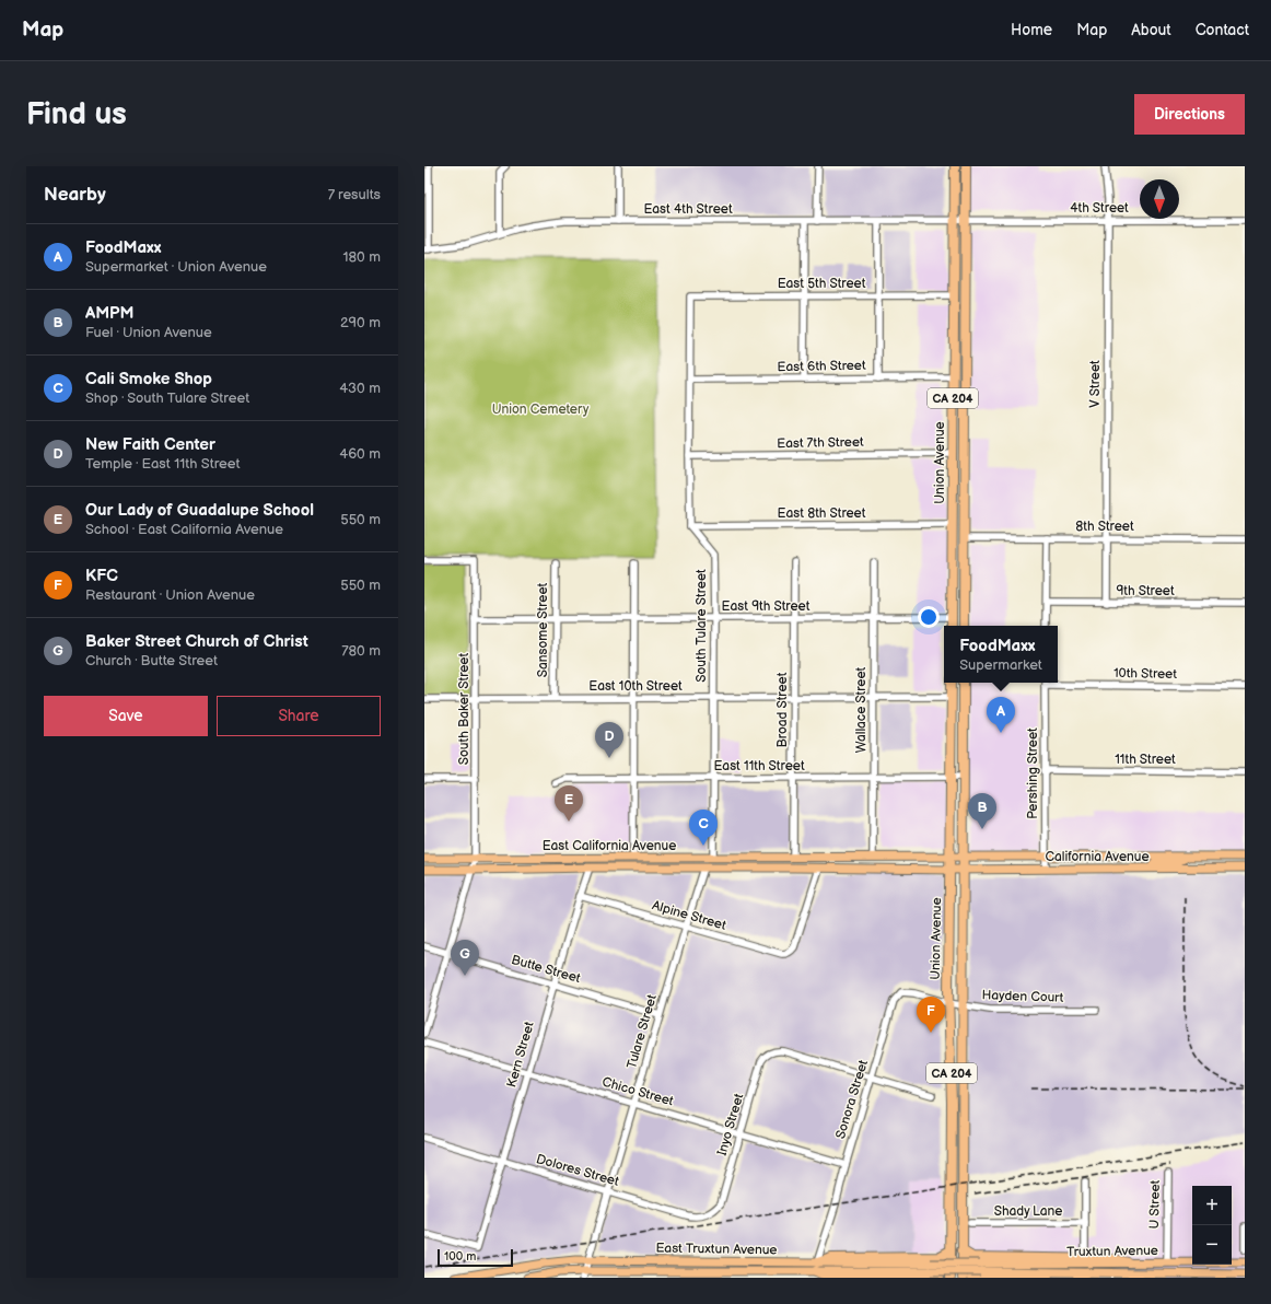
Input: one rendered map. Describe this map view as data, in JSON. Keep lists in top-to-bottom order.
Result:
{
  "streets": {
    "highway": ["CA 204", "Union Avenue"],
    "main road": [
      "East California Avenue",
      "California Avenue",
      "East Truxtun Avenue",
      "Truxtun Avenue"
    ],
    "street": [
      "4th Street",
      "East 4th Street",
      "East 5th Street",
      "East 6th Street",
      "V Street",
      "East 7th Street",
      "East 8th Street",
      "8th Street",
      "9th Street",
      "East 9th Street",
      "South Tulare Street",
      "Sansome Street",
      "10th Street",
      "East 10th Street",
      "South Baker Street",
      "Broad Street",
      "Wallace Street",
      "11th Street",
      "East 11th Street",
      "Pershing Street",
      "Alpine Street",
      "Butte Street",
      "Hayden Court",
      "Tulare Street",
      "Kern Street",
      "Chico Street",
      "Sonora Street",
      "Inyo Street",
      "Dolores Street",
      "U Street",
      "Shady Lane"
    ]
  },
  "crossings": [
    ["4th Street", "East 4th Street"],
    ["4th Street", "V Street"],
    ["4th Street", "Union Avenue"],
    ["East 4th Street", "Union Avenue"],
    ["East 5th Street", "East 6th Street"],
    ["East 5th Street", "Union Avenue"],
    ["East 6th Street", "Union Avenue"],
    ["V Street", "8th Street"],
    ["V Street", "9th Street"],
    ["East 7th Street", "Union Avenue"],
    ["Union Avenue", "East 8th Street"],
    ["Union Avenue", "8th Street"],
    ["Union Avenue", "East 9th Street"],
    ["Union Avenue", "East 10th Street"],
    ["Union Avenue", "East 11th Street"],
    ["Union Avenue", "East California Avenue"],
    ["Union Avenue", "California Avenue"],
    ["Union Avenue", "Hayden Court"],
    ["Union Avenue", "Sonora Street"],
    ["East 8th Street", "South Tulare Street"],
    ["East 9th Street", "South Tulare Street"],
    ["East 9th Street", "Sansome Street"],
    ["East 9th Street", "South Baker Street"],
    ["East 9th Street", "Broad Street"],
    ["East 9th Street", "Wallace Street"],
    ["South Tulare Street", "East 10th Street"],
    ["South Tulare Street", "East 11th Street"],
    ["South Tulare Street", "East California Avenue"],
    ["Sansome Street", "East 10th Street"],
    ["East 10th Street", "South Baker Street"],
    ["East 10th Street", "Broad Street"],
    ["East 10th Street", "Wallace Street"],
    ["South Baker Street", "East California Avenue"],
    ["South Baker Street", "Butte Street"],
    ["Broad Street", "East 11th Street"],
    ["Broad Street", "East California Avenue"],
    ["Wallace Street", "East 11th Street"],
    ["Wallace Street", "East California Avenue"],
    ["11th Street", "Pershing Street"],
    ["Pershing Street", "California Avenue"],
    ["East California Avenue", "California Avenue"],
    ["East California Avenue", "Alpine Street"],
    ["East California Avenue", "Tulare Street"],
    ["East California Avenue", "Kern Street"],
    ["Alpine Street", "Tulare Street"],
    ["Alpine Street", "Kern Street"],
    ["Butte Street", "Tulare Street"],
    ["Butte Street", "Kern Street"],
    ["Hayden Court", "Sonora Street"],
    ["Tulare Street", "Chico Street"],
    ["Tulare Street", "Dolores Street"],
    ["Tulare Street", "East Truxtun Avenue"],
    ["Kern Street", "Chico Street"],
    ["Kern Street", "Dolores Street"],
    ["Chico Street", "Sonora Street"],
    ["Chico Street", "Inyo Street"],
    ["Sonora Street", "Inyo Street"],
    ["Sonora Street", "East Truxtun Avenue"],
    ["Inyo Street", "Dolores Street"],
    ["U Street", "Truxtun Avenue"],
    ["East Truxtun Avenue", "Truxtun Avenue"]
  ],
  "parks": ["Union Cemetery"],
  "scale_bar": "100 m",
  "north": "bottom",
  "page": {
    "header": "Map",
    "nav": [
      "Home",
      "Map",
      "About",
      "Contact"
    ],
    "buttons": [
      "Directions",
      ["Save", "Share"]
    ],
    "title": "Find us",
    "heading": ["Nearby", "7 results"],
    "list": [
      {
        "mark": "A",
        "name": "FoodMaxx",
        "note": "Supermarket · Union Avenue",
        "value": "180 m"
      },
      {
        "mark": "B",
        "name": "AMPM",
        "note": "Fuel · Union Avenue",
        "value": "290 m"
      },
      {
        "mark": "C",
        "name": "Cali Smoke Shop",
        "note": "Shop · South Tulare Street",
        "value": "430 m"
      },
      {
        "mark": "D",
        "name": "New Faith Center",
        "note": "Temple · East 11th Street",
        "value": "460 m"
      },
      {
        "mark": "E",
        "name": "Our Lady of Guadalupe School",
        "note": "School · East California Avenue",
        "value": "550 m"
      },
      {
        "mark": "F",
        "name": "KFC",
        "note": "Restaurant · Union Avenue",
        "value": "550 m"
      },
      {
        "mark": "G",
        "name": "Baker Street Church of Christ",
        "note": "Church · Butte Street",
        "value": "780 m"
      }
    ],
    "popup": ["FoodMaxx", "Supermarket"],
    "pins": [
      "A",
      "D",
      "E",
      "B",
      "C",
      "G",
      "F"
    ],
    "map_buttons": ["+", "−"],
    "scale": "100 m"
  }
}
